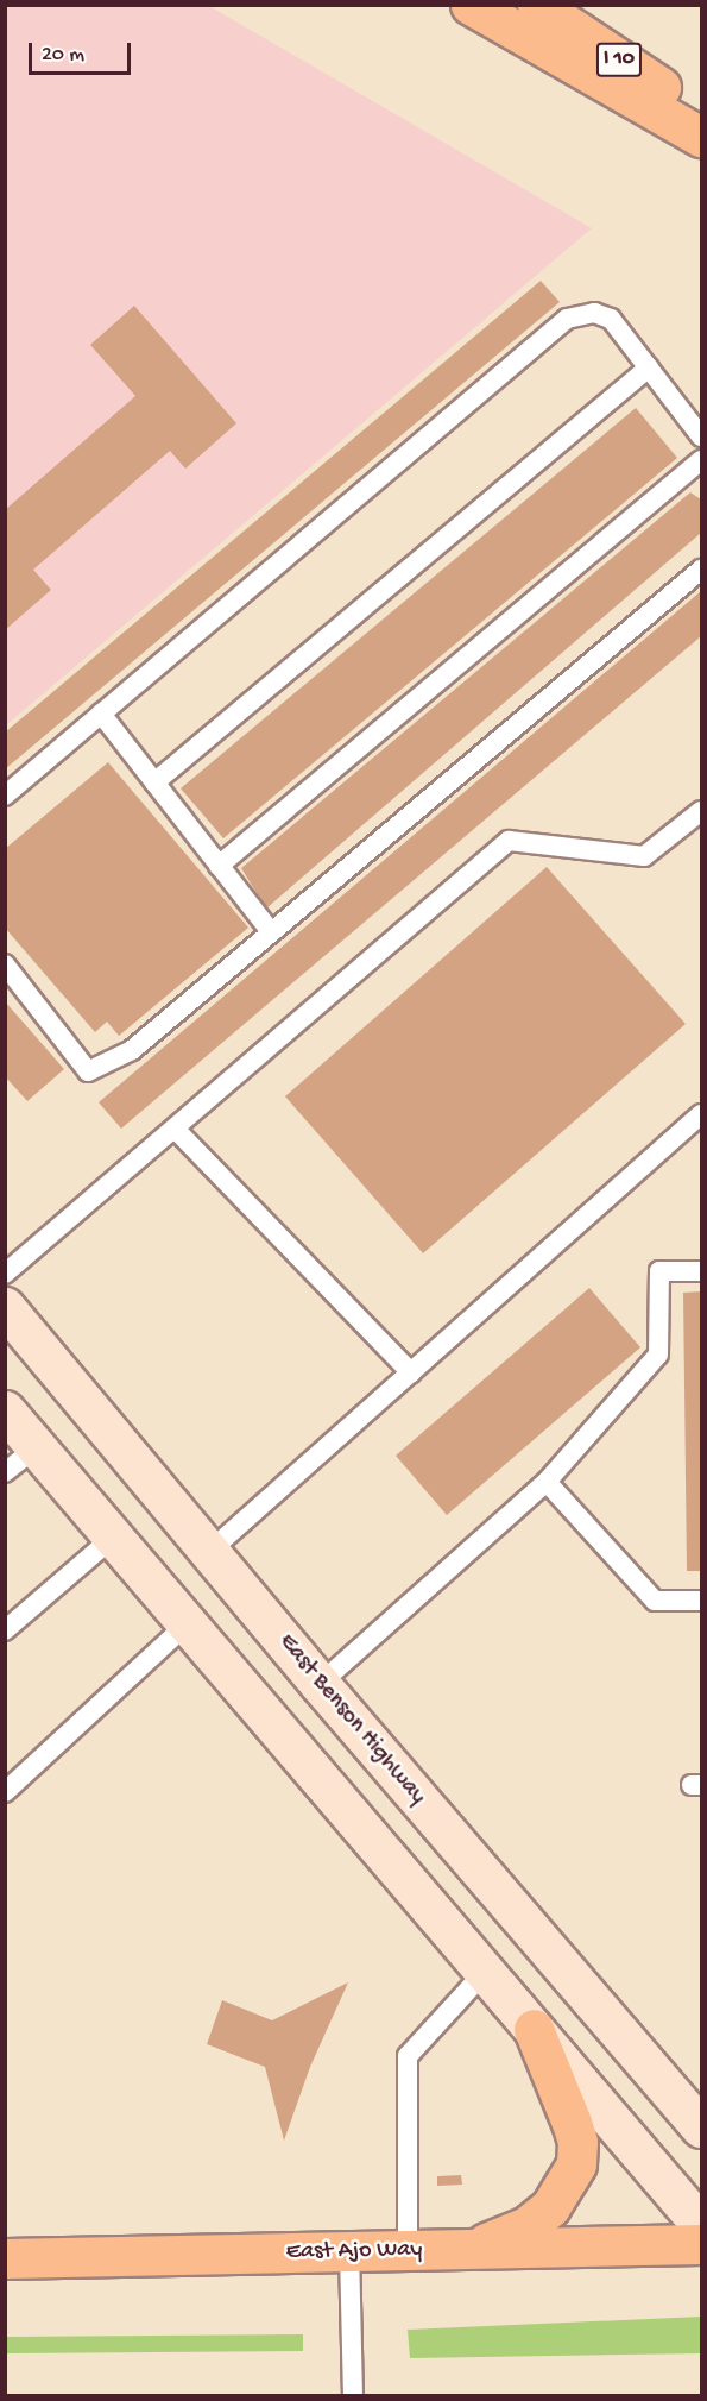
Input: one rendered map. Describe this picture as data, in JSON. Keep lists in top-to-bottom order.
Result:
{
  "streets": {
    "main road": ["I 10", "East Benson Highway", "East Ajo Way"]
  },
  "scale_bar": "20 m"
}
